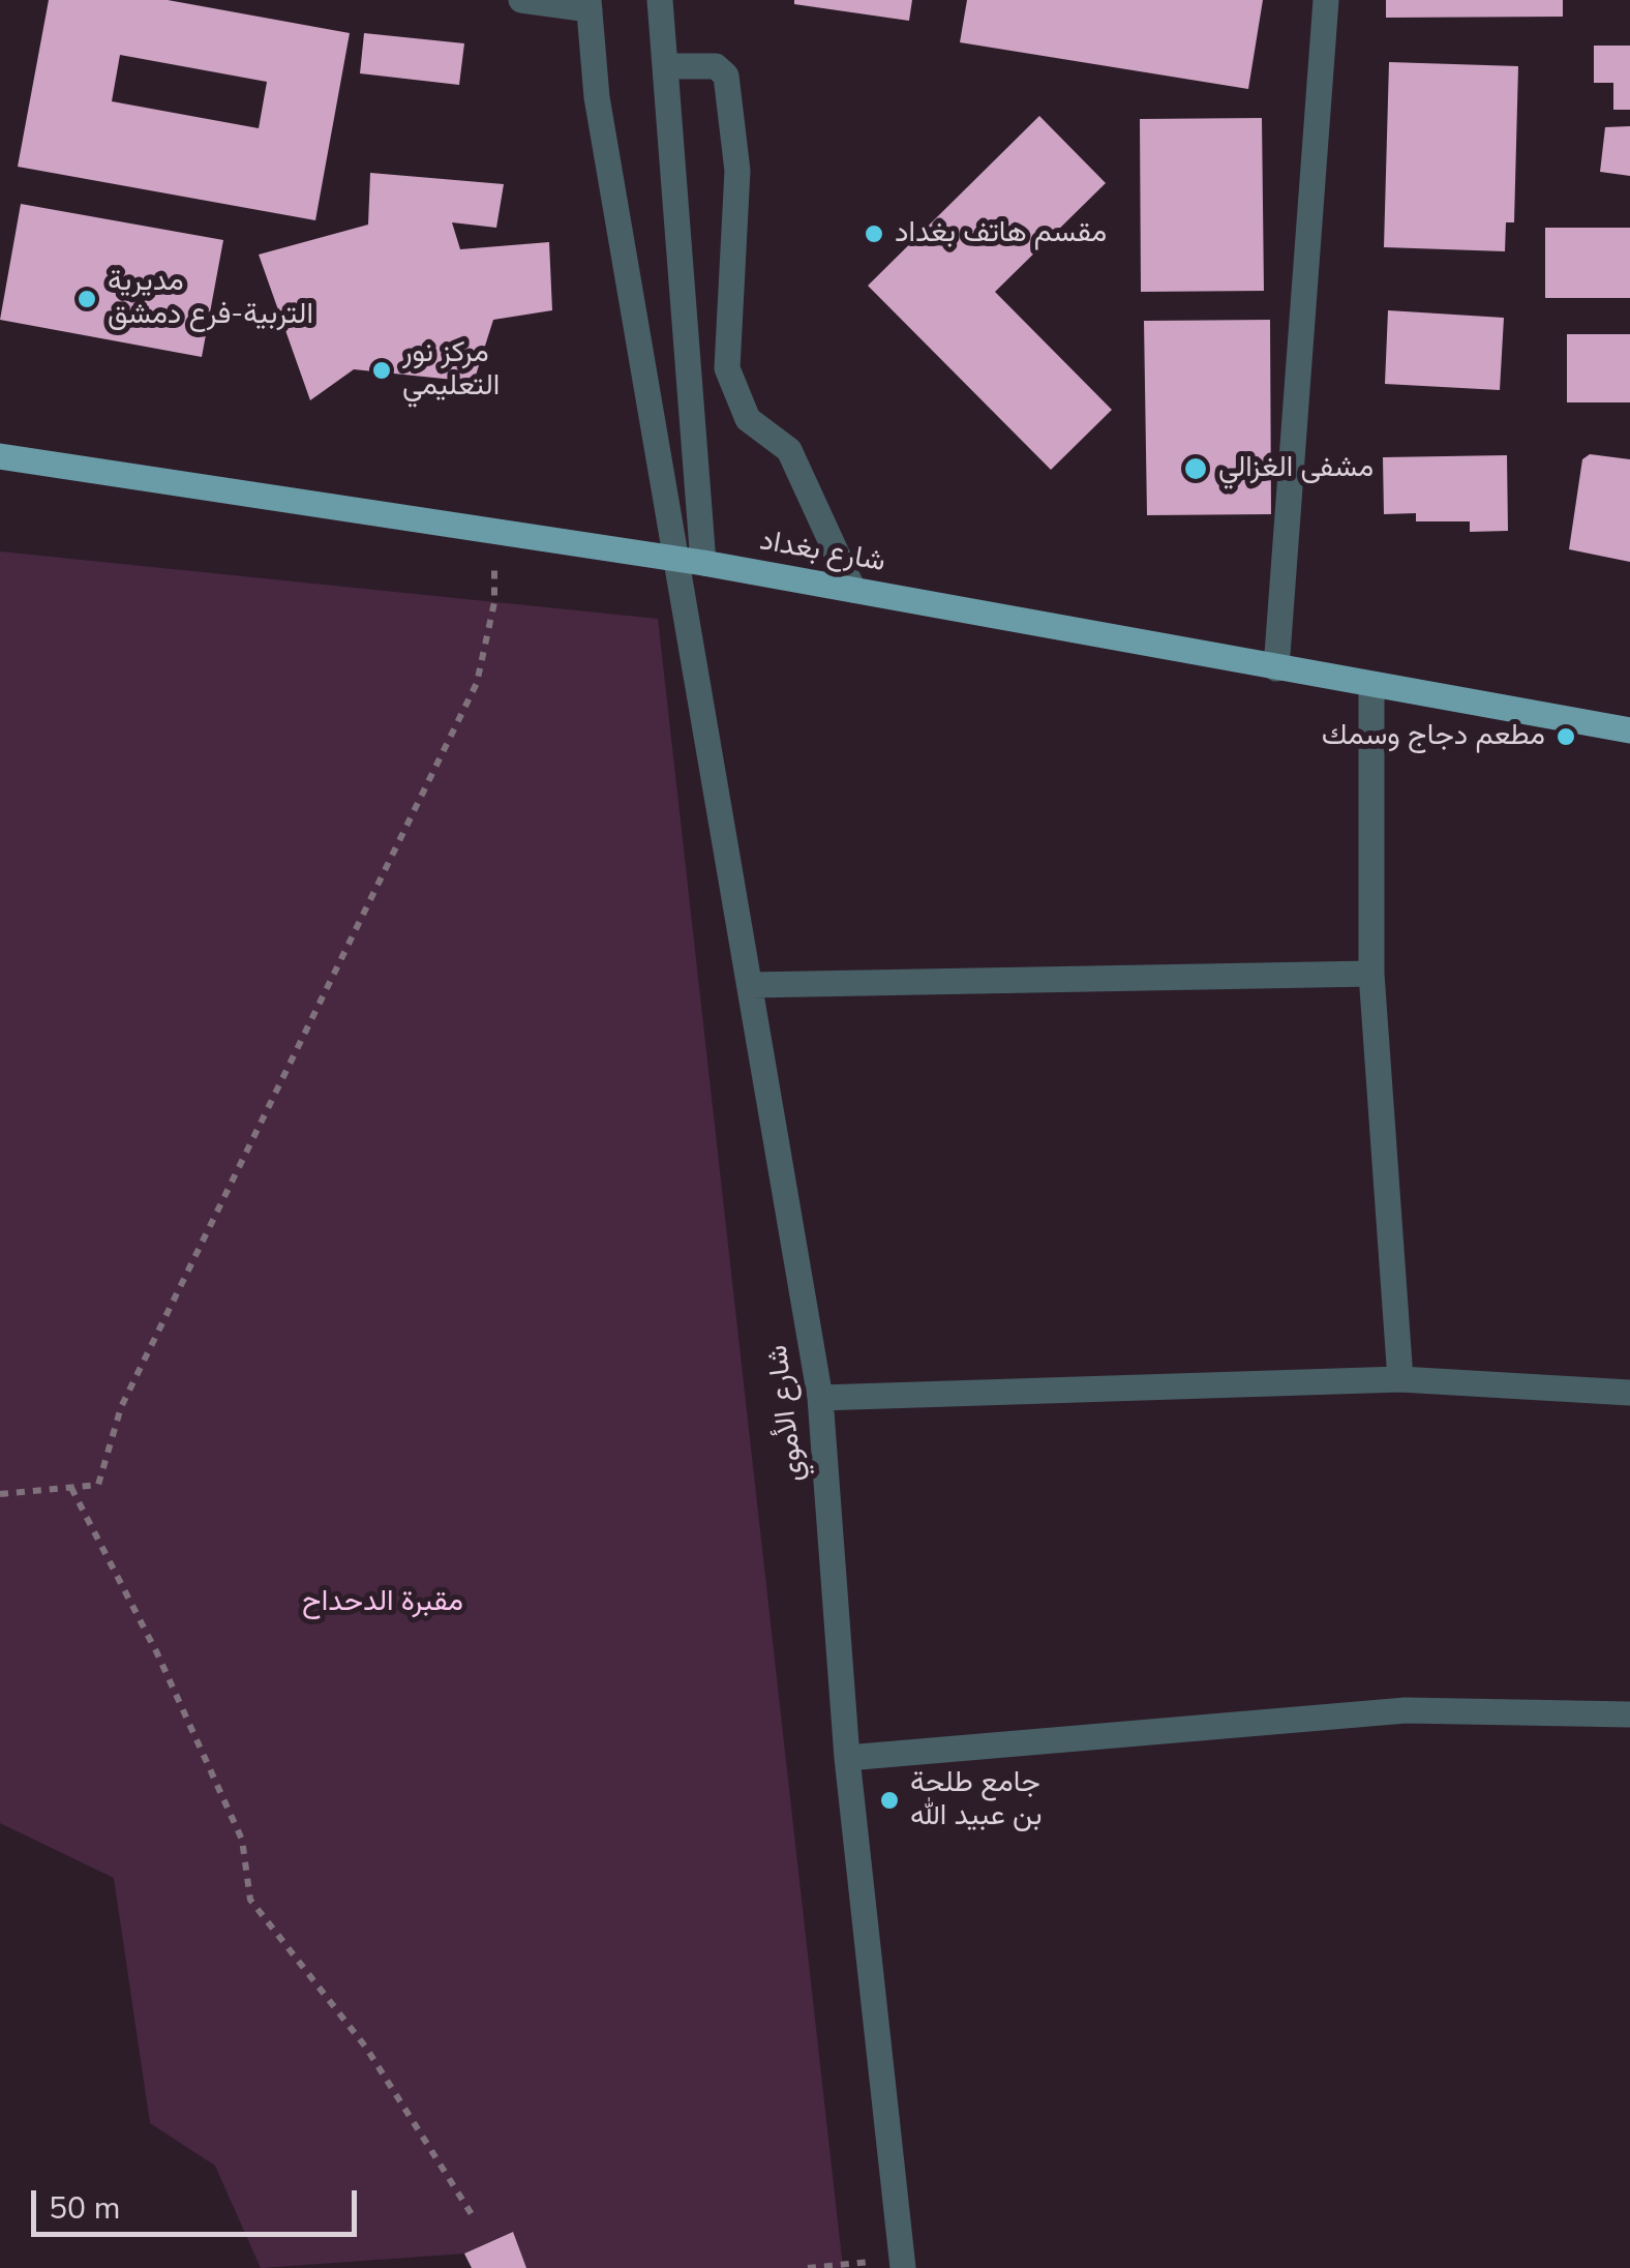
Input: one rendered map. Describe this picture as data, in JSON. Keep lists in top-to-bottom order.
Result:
{
  "streets": {
    "main road": ["شارع بغداد"],
    "street": ["شارع الأموي"]
  },
  "crossings": [
    ["شارع بغداد", "شارع الأموي"]
  ],
  "parks": ["مقبرة الدحداح"],
  "places": [
    "مقسم هاتف بغداد",
    "مديرية التربية-فرع دمشق",
    "مركز نور التعليمي",
    "مشفى الغزالي",
    "مطعم دجاج وسمك",
    "جامع طلحة بن عبيد الله"
  ],
  "scale_bar": "50 m"
}
